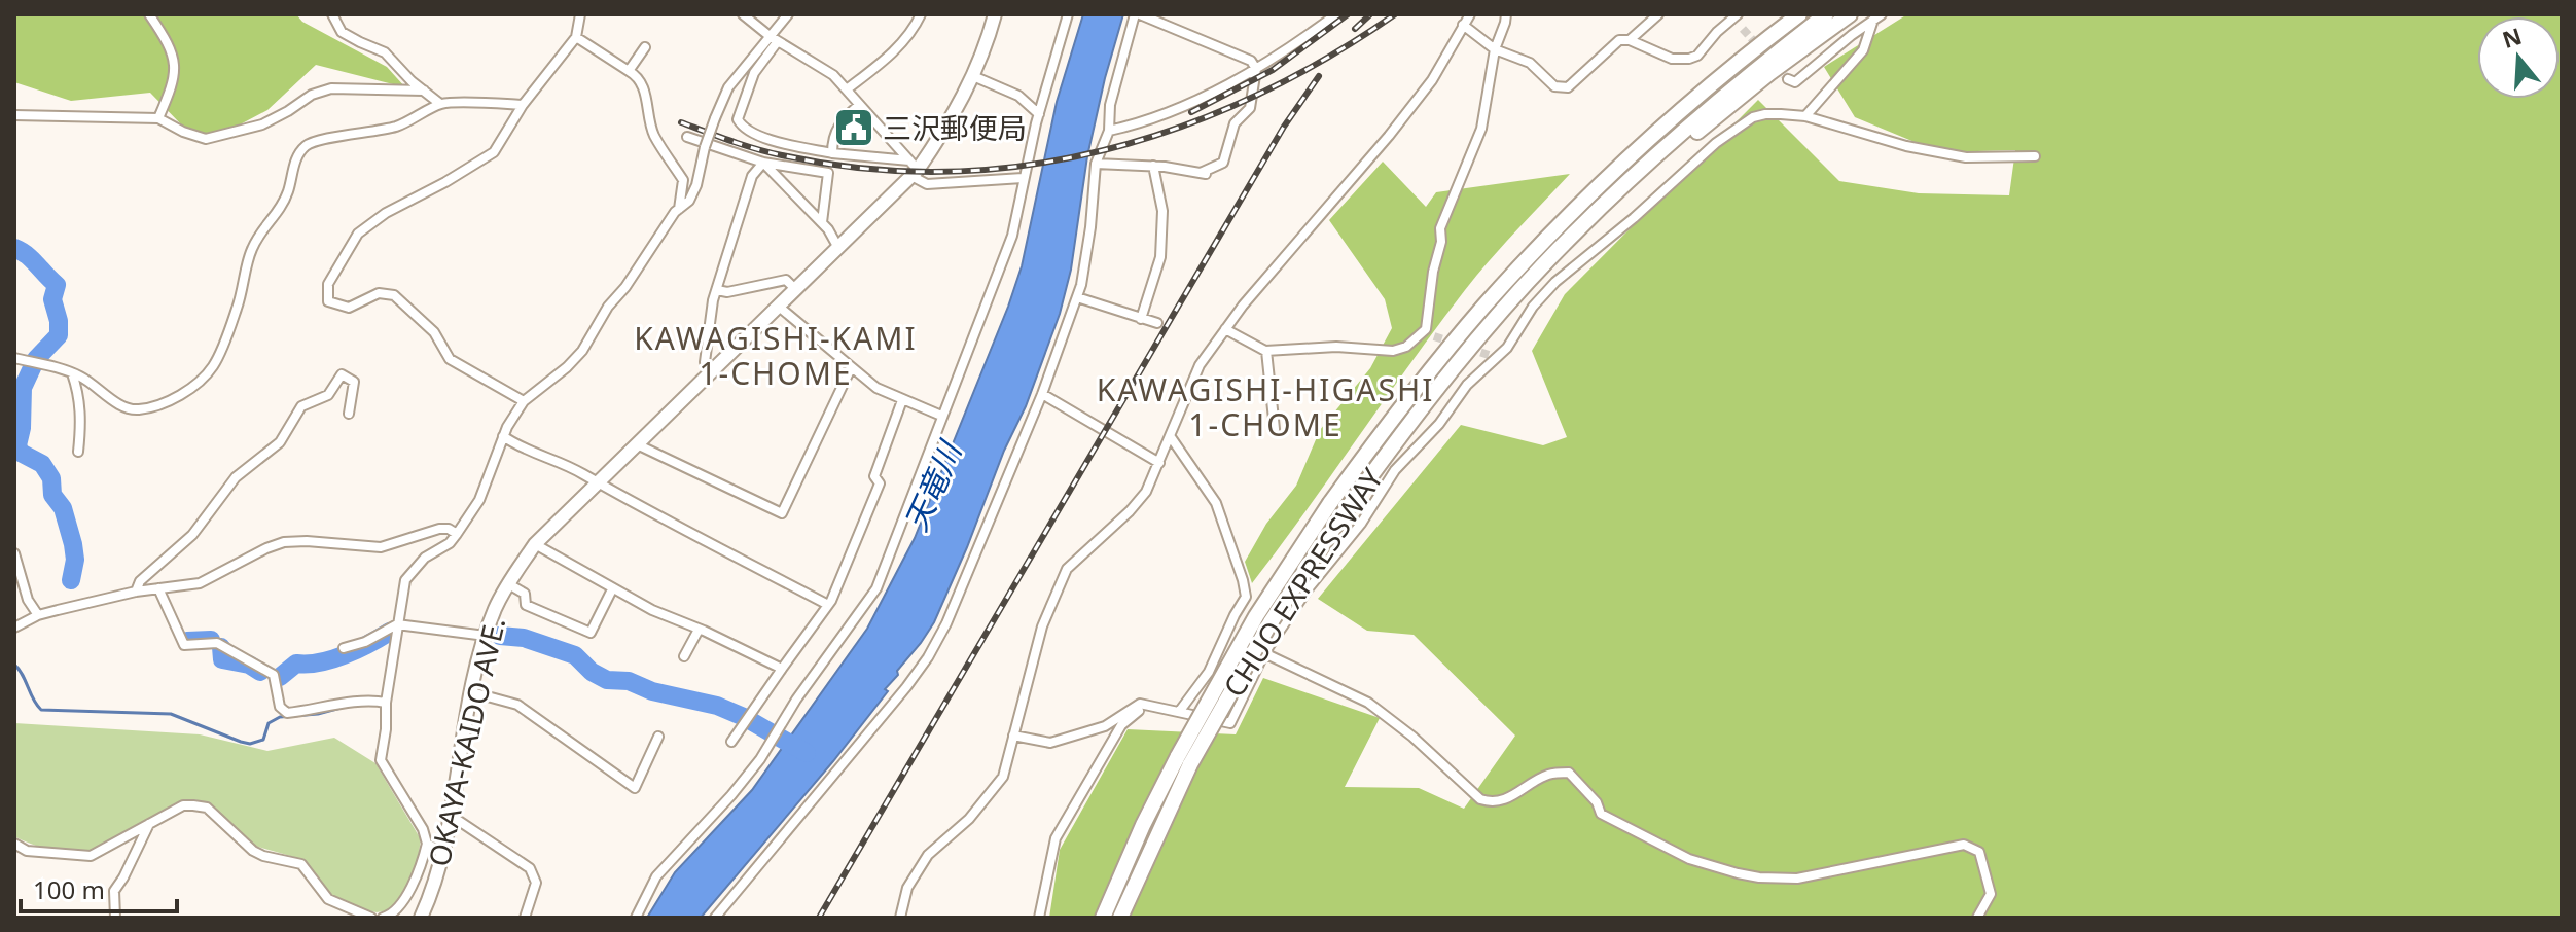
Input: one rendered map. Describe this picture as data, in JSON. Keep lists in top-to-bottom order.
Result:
{
  "streets": {
    "highway": ["CHUO EXPRESSWAY"],
    "main road": ["OKAYA-KAIDO AVE."]
  },
  "districts": ["KAWAGISHI-KAMI 1-CHOME", "KAWAGISHI-HIGASHI 1-CHOME"],
  "water": ["天竜川"],
  "places": {
    "public building": ["三沢郵便局"]
  },
  "scale_bar": "100 m",
  "north": "top"
}
